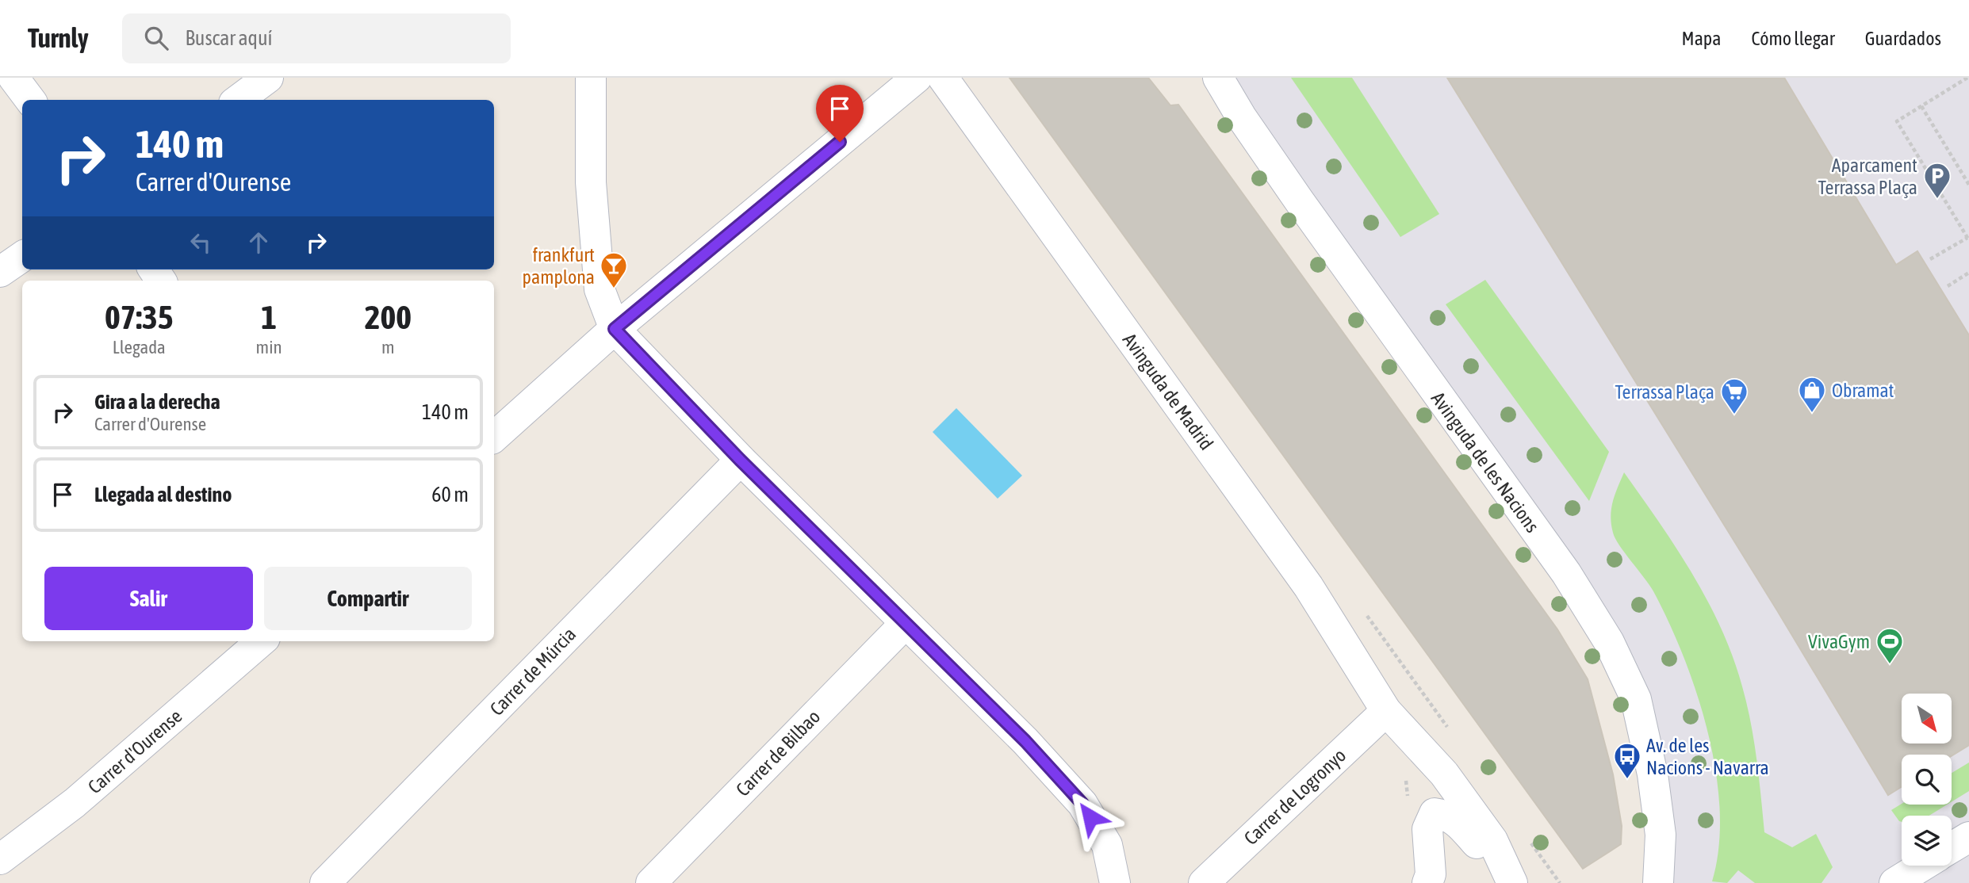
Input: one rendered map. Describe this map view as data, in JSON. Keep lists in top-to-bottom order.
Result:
{
  "streets": {
    "street": [
      "Avinguda de Madrid",
      "Avinguda de les Nacions",
      "Carrer de Múrcia",
      "Carrer d'Ourense",
      "Carrer de Bilbao",
      "Carrer de Logronyo"
    ]
  },
  "crossings": [
    ["Avinguda de Madrid", "Carrer de Logronyo"]
  ],
  "places": {
    "parking": ["Aparcament Terrassa Plaça"],
    "bar": ["frankfurt pamplona"],
    "shop": ["Obramat"],
    "supermarket": ["Terrassa Plaça"],
    "sports": ["VivaGym"],
    "bus stop": ["Av. de les Nacions - Navarra"]
  },
  "north": "bottom right",
  "page": {
    "header": "Turnly",
    "search": "Buscar aquí",
    "nav": ["Mapa", "Cómo llegar", "Guardados"],
    "turn": ["140 m", "Carrer d'Ourense"],
    "eta": [
      "07:35",
      "Llegada",
      "1",
      "min",
      "200",
      "m"
    ],
    "list": [
      {
        "name": "Gira a la derecha",
        "note": "Carrer d'Ourense",
        "value": "140 m"
      },
      {
        "name": "Llegada al destino",
        "value": "60 m"
      }
    ],
    "buttons": ["Salir", "Compartir"]
  }
}
